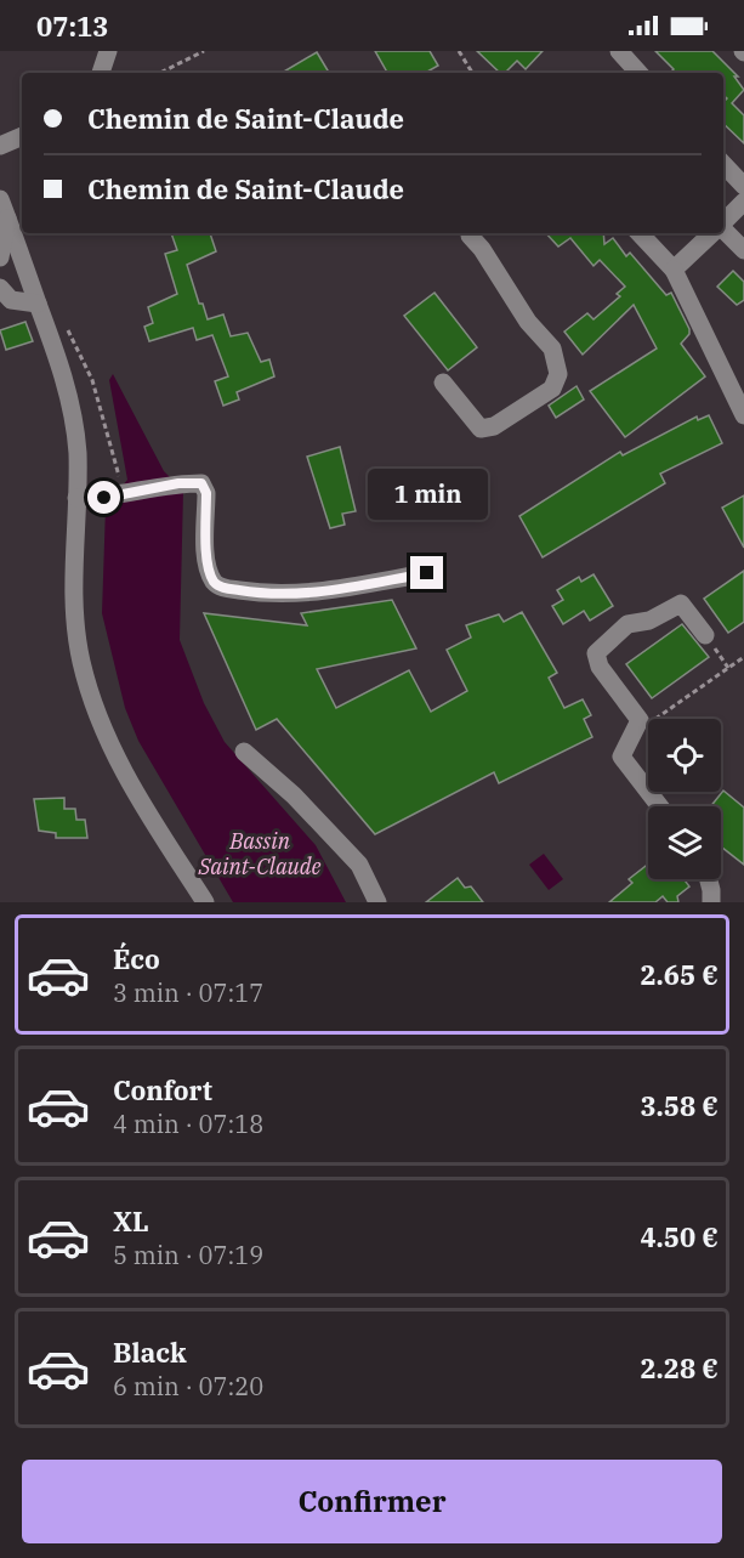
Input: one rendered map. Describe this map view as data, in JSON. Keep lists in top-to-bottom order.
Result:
{
  "water": ["Bassin Saint-Claude"],
  "page": {
    "status": "07:13",
    "banner": ["Chemin de Saint-Claude", "Chemin de Saint-Claude"],
    "bubble": "1 min",
    "list": [
      {
        "name": "Éco",
        "note": "3 min · 07:17",
        "value": "2.65 €"
      },
      {
        "name": "Confort",
        "note": "4 min · 07:18",
        "value": "3.58 €"
      },
      {
        "name": "XL",
        "note": "5 min · 07:19",
        "value": "4.50 €"
      },
      {
        "name": "Black",
        "note": "6 min · 07:20",
        "value": "2.28 €"
      }
    ],
    "buttons": "Confirmer"
  }
}
